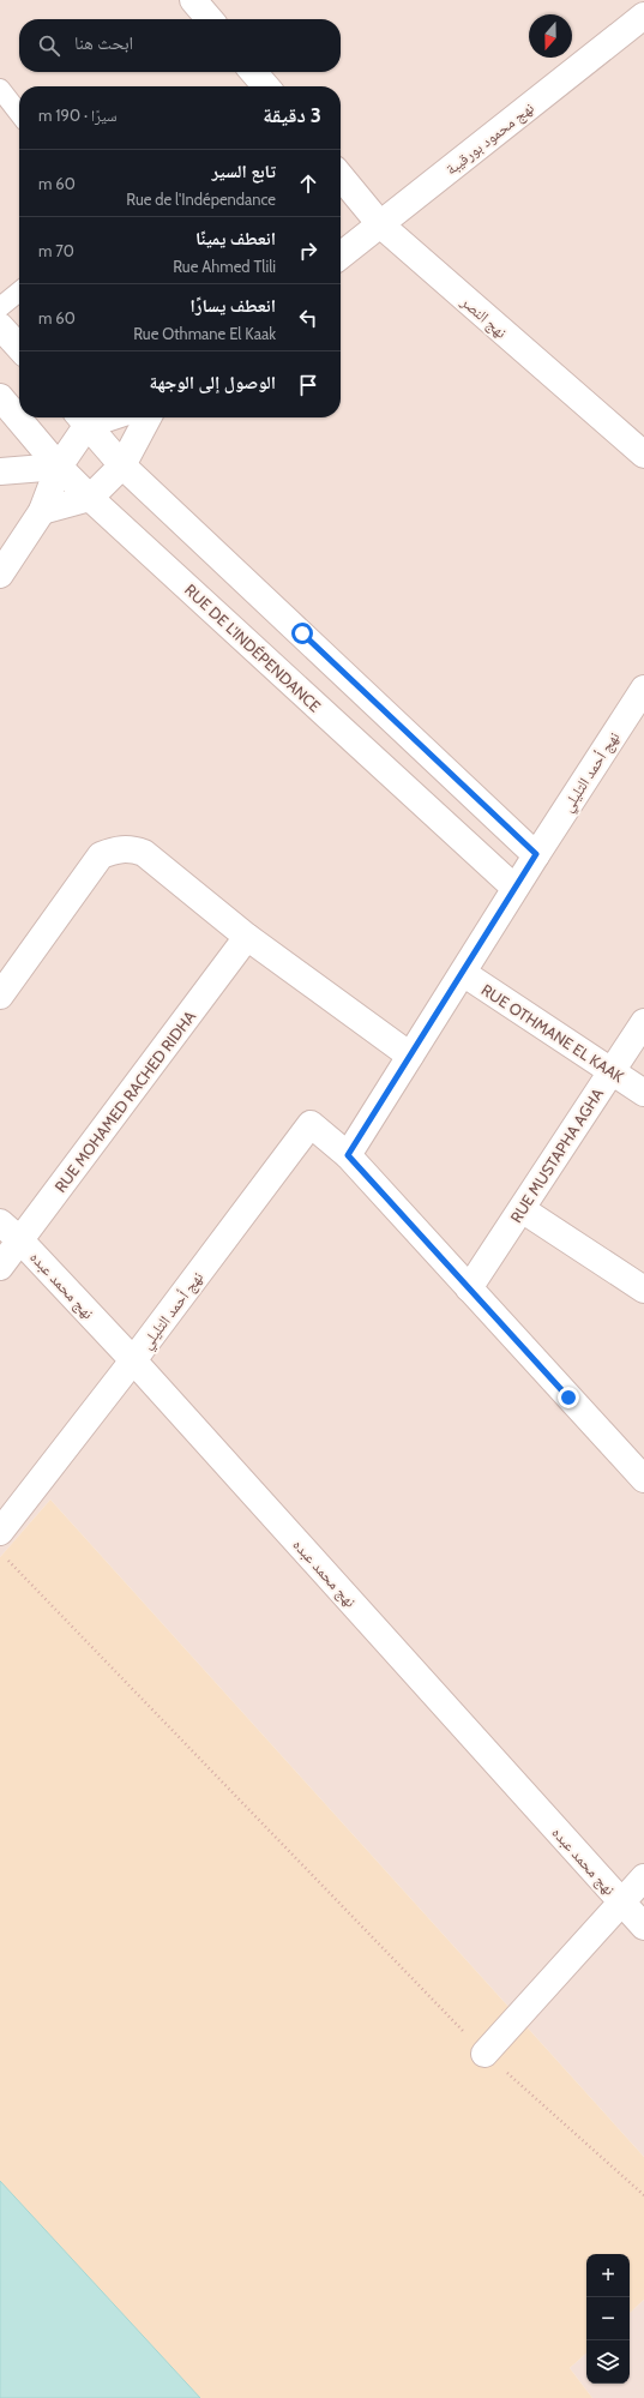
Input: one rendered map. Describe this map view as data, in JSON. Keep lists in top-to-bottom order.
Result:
{
  "streets": {
    "street": [
      "نهج محمود بورقيبة",
      "نهج النصر",
      "RUE DE L'INDÉPENDANCE",
      "نهج أحمد التليلي",
      "RUE OTHMANE EL KAAK",
      "RUE MOHAMED RACHED RIDHA",
      "RUE MUSTAPHA AGHA",
      "نهج محمد عبده"
    ]
  },
  "crossings": [
    ["نهج محمود بورقيبة", "نهج النصر"],
    ["RUE DE L'INDÉPENDANCE", "نهج أحمد التليلي"],
    ["نهج أحمد التليلي", "RUE OTHMANE EL KAAK"],
    ["نهج أحمد التليلي", "نهج محمد عبده"],
    ["RUE OTHMANE EL KAAK", "RUE MUSTAPHA AGHA"],
    ["RUE MOHAMED RACHED RIDHA", "نهج محمد عبده"]
  ],
  "north": "bottom",
  "page": {
    "search": "ابحث هنا",
    "heading": ["3 دقيقة", "سيرًا · 190 m"],
    "list": [
      ["تابع السير", "Rue de l'Indépendance", "60 m"],
      ["انعطف يمينًا", "Rue Ahmed Tlili", "70 m"],
      ["انعطف يسارًا", "Rue Othmane El Kaak", "60 m"],
      "الوصول إلى الوجهة"
    ],
    "map_buttons": ["+", "−"]
  }
}
